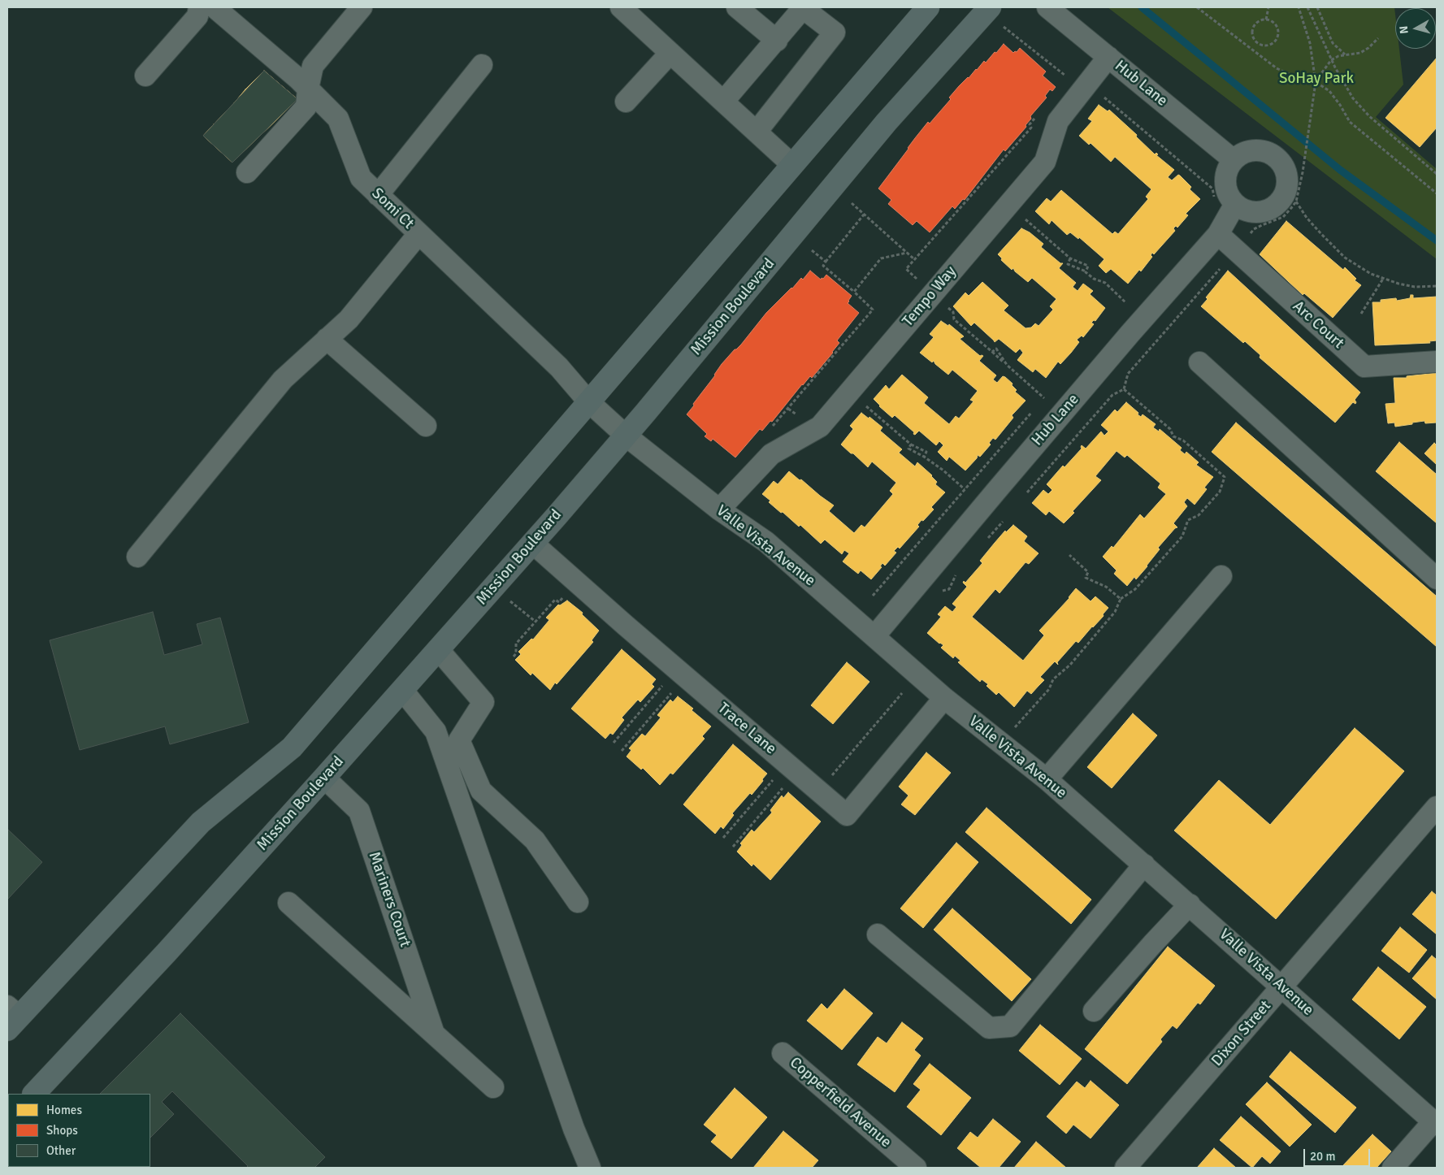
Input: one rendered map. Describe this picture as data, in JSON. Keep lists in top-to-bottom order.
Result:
{
  "streets": {
    "main road": ["Mission Boulevard"],
    "street": [
      "Hub Lane",
      "Somi Ct",
      "Tempo Way",
      "Arc Court",
      "Valle Vista Avenue",
      "Trace Lane",
      "Mariners Court",
      "Dixon Street",
      "Copperfield Avenue"
    ]
  },
  "crossings": [
    ["Hub Lane", "Tempo Way"],
    ["Hub Lane", "Arc Court"],
    ["Hub Lane", "Valle Vista Avenue"],
    ["Somi Ct", "Valle Vista Avenue"],
    ["Tempo Way", "Valle Vista Avenue"],
    ["Mission Boulevard", "Valle Vista Avenue"],
    ["Mission Boulevard", "Trace Lane"],
    ["Mission Boulevard", "Mariners Court"],
    ["Valle Vista Avenue", "Trace Lane"],
    ["Valle Vista Avenue", "Dixon Street"]
  ],
  "parks": ["SoHay Park"],
  "legend": ["Homes", "Shops", "Other"],
  "scale_bar": "20 m",
  "north": "left"
}
